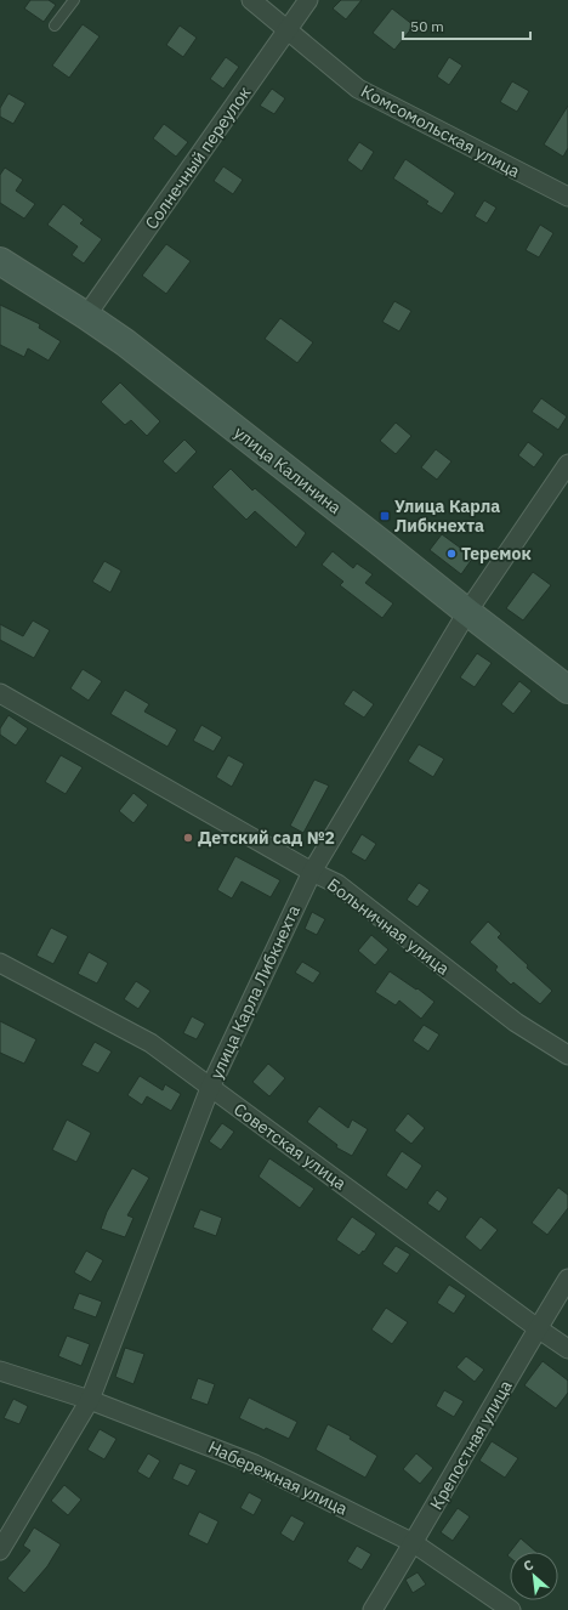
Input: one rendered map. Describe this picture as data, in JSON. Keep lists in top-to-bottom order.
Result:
{
  "streets": {
    "street": [
      "Комсомольская улица",
      "Солнечный переулок",
      "улица Калинина",
      "Больничная улица",
      "улица Карла Либкнехта",
      "Советская улица",
      "Крепостная улица",
      "Набережная улица"
    ]
  },
  "crossings": [
    ["Комсомольская улица", "Солнечный переулок"],
    ["Солнечный переулок", "улица Калинина"],
    ["улица Калинина", "улица Карла Либкнехта"],
    ["Больничная улица", "улица Карла Либкнехта"],
    ["улица Карла Либкнехта", "Советская улица"],
    ["улица Карла Либкнехта", "Набережная улица"],
    ["Советская улица", "Крепостная улица"],
    ["Крепостная улица", "Набережная улица"]
  ],
  "places": {
    "transit": ["Улица Карла Либкнехта"],
    "other": ["Теремок", "Детский сад №2"]
  },
  "scale_bar": "50 m",
  "north": "top left"
}
